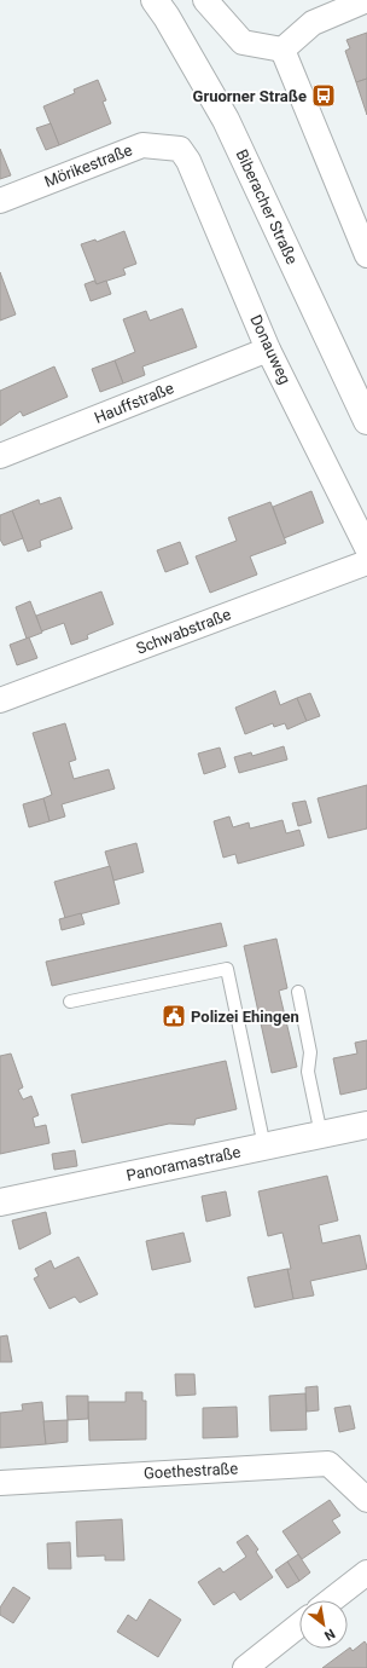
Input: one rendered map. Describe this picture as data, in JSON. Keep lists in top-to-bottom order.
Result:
{
  "streets": {
    "street": [
      "Mörikestraße",
      "Biberacher Straße",
      "Donauweg",
      "Hauffstraße",
      "Schwabstraße",
      "Panoramastraße",
      "Goethestraße"
    ]
  },
  "crossings": [
    ["Mörikestraße", "Donauweg"],
    ["Donauweg", "Hauffstraße"]
  ],
  "places": {
    "bus stop": ["Gruorner Straße"],
    "public building": ["Polizei Ehingen"]
  },
  "north": "bottom right"
}
